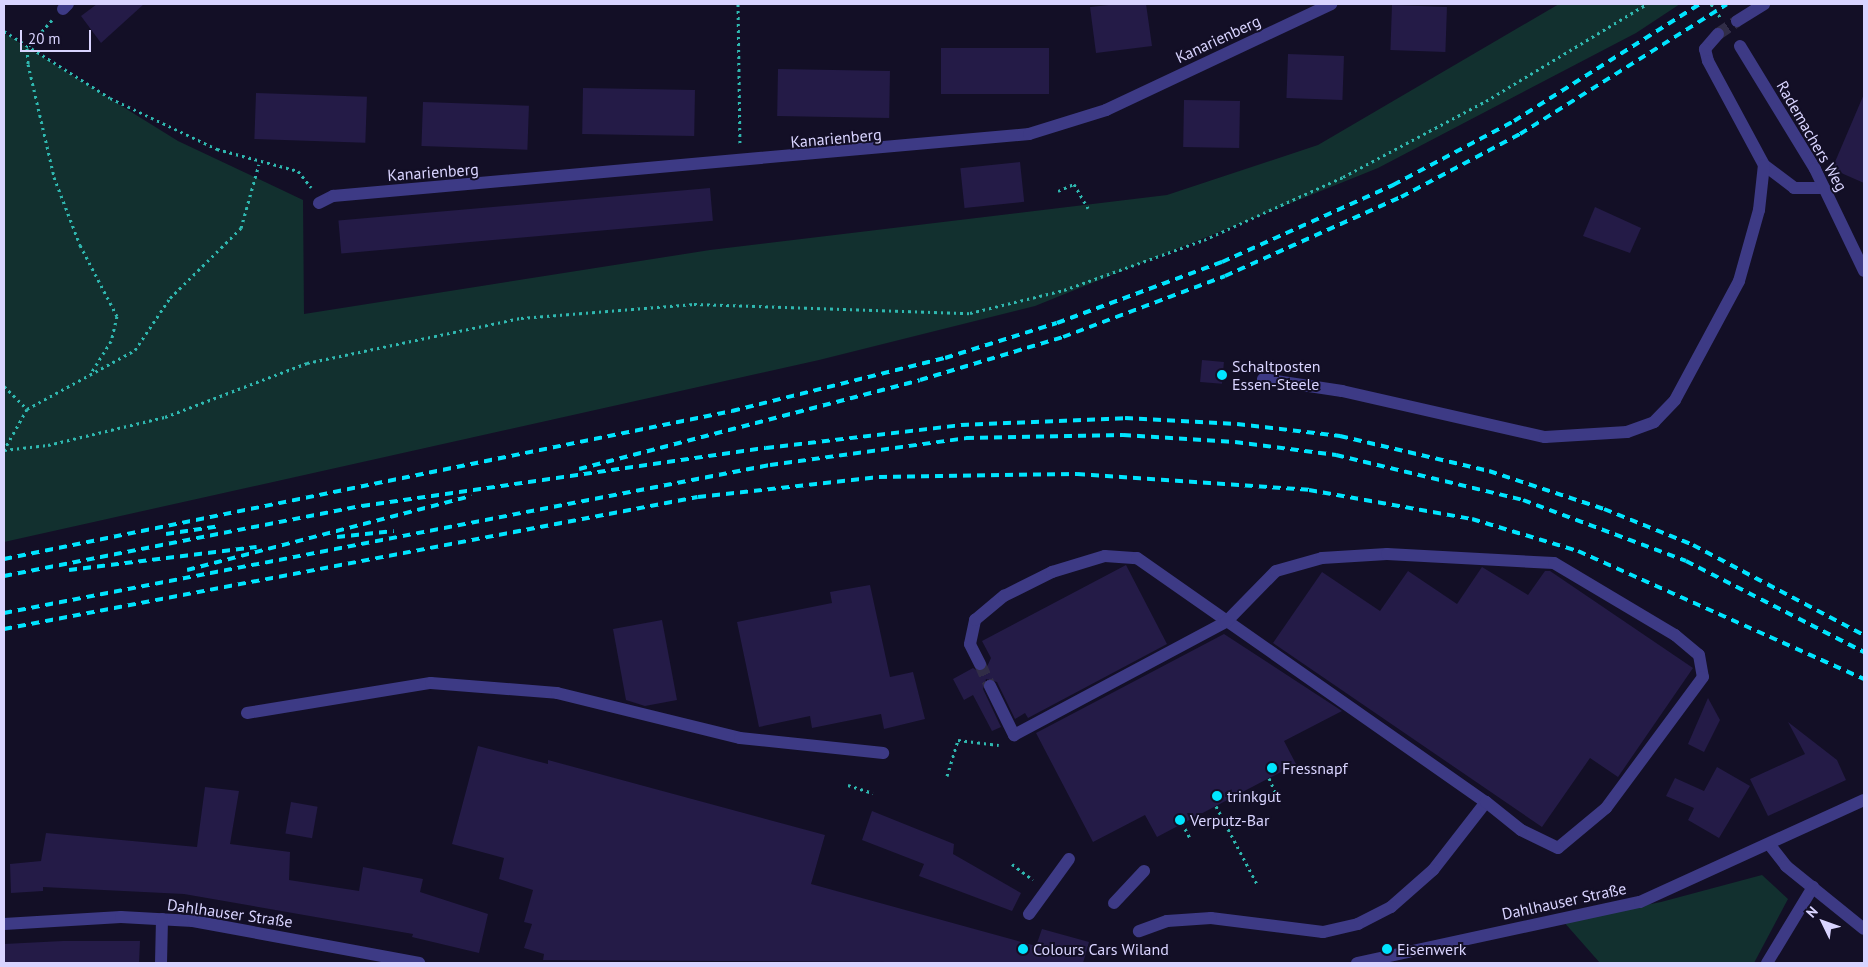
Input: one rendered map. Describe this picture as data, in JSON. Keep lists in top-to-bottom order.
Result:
{
  "streets": {
    "street": ["Kanarienberg", "Rademachers Weg", "Dahlhauser Straße"]
  },
  "places": [
    "Schaltposten Essen-Steele",
    "Fressnapf",
    "trinkgut",
    "Verputz-Bar",
    "Colours Cars Wiland",
    "Eisenwerk"
  ],
  "scale_bar": "20 m",
  "north": "top left"
}
